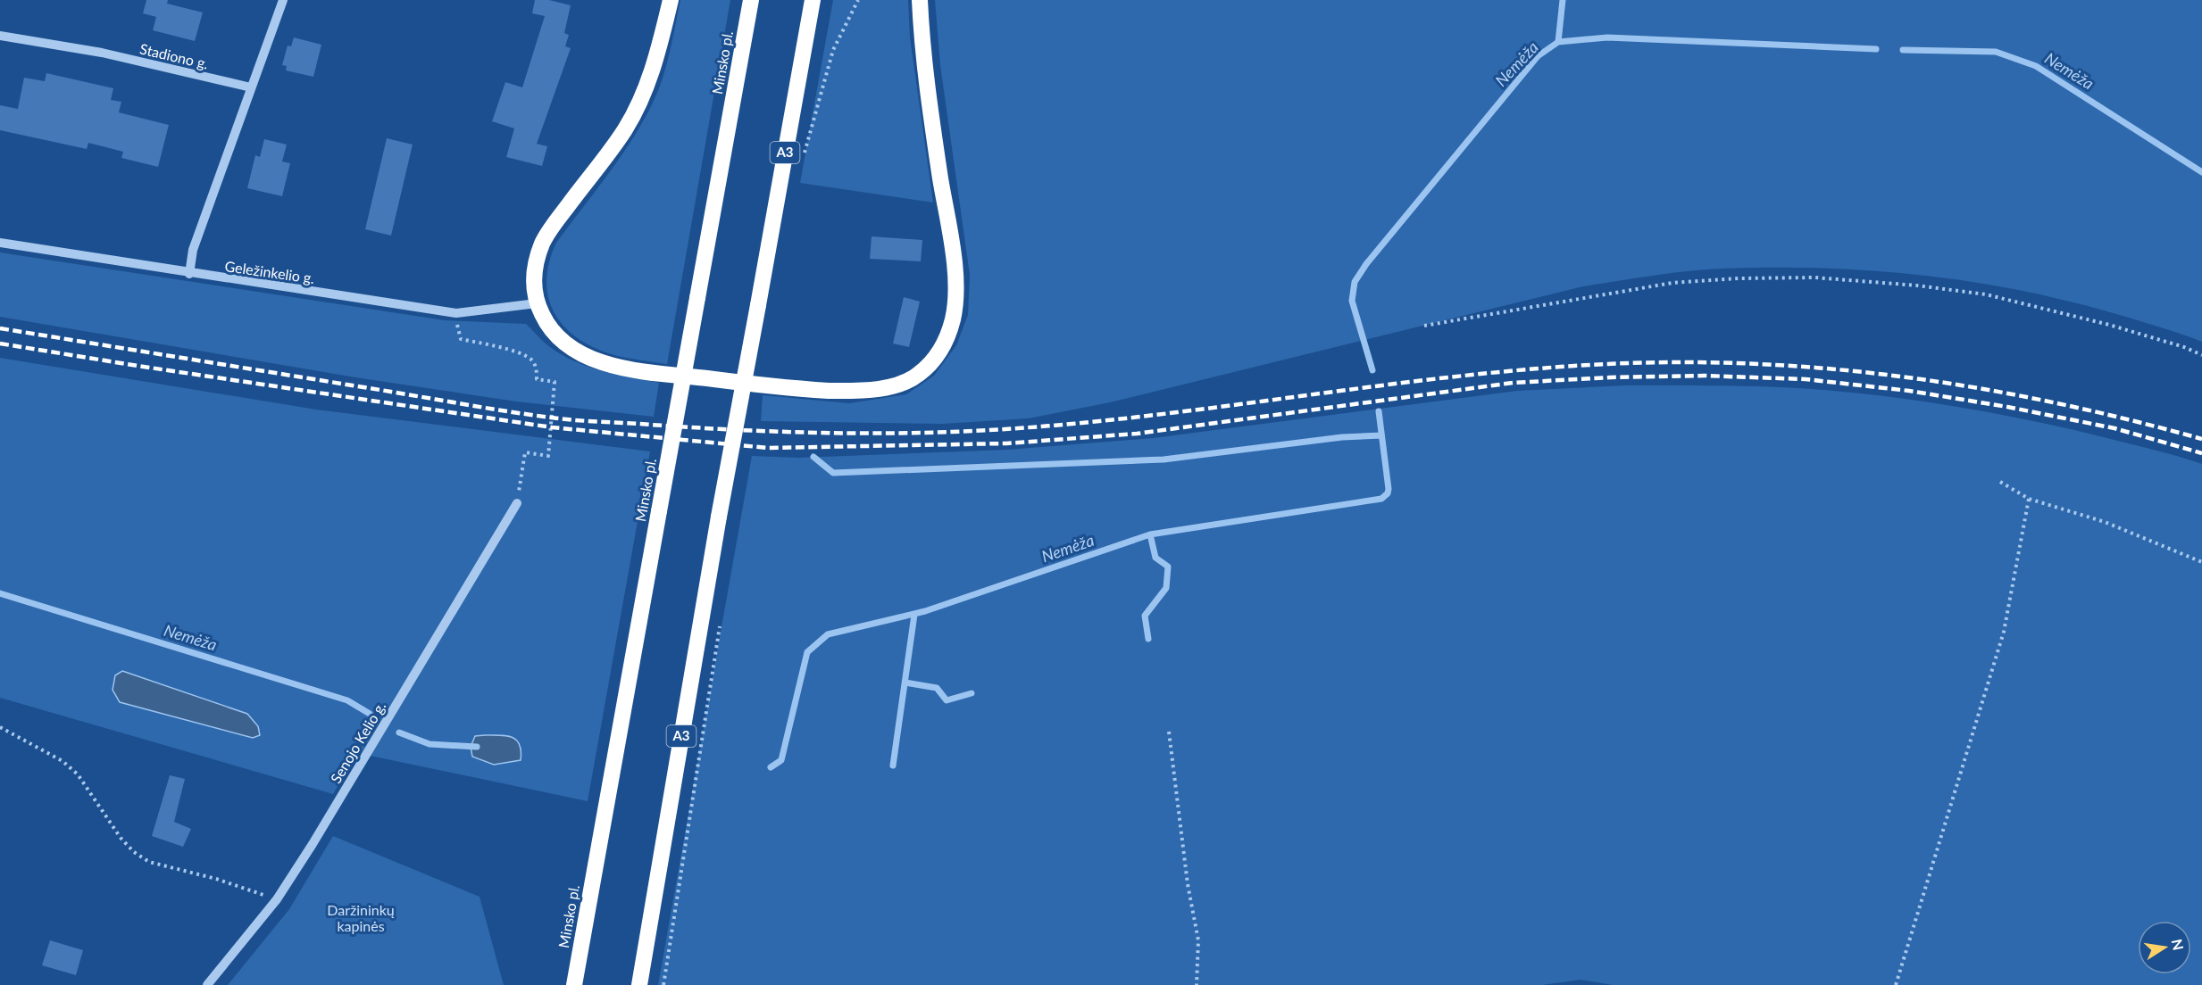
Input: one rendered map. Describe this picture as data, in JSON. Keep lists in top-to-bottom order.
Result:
{
  "streets": {
    "highway": ["Minsko pl.", "A3"],
    "street": ["Stadiono g.", "Geležinkelio g.", "Senojo Kelio g."]
  },
  "water": ["Nemėža"],
  "parks": ["Daržininkų kapinės"],
  "north": "right"
}
